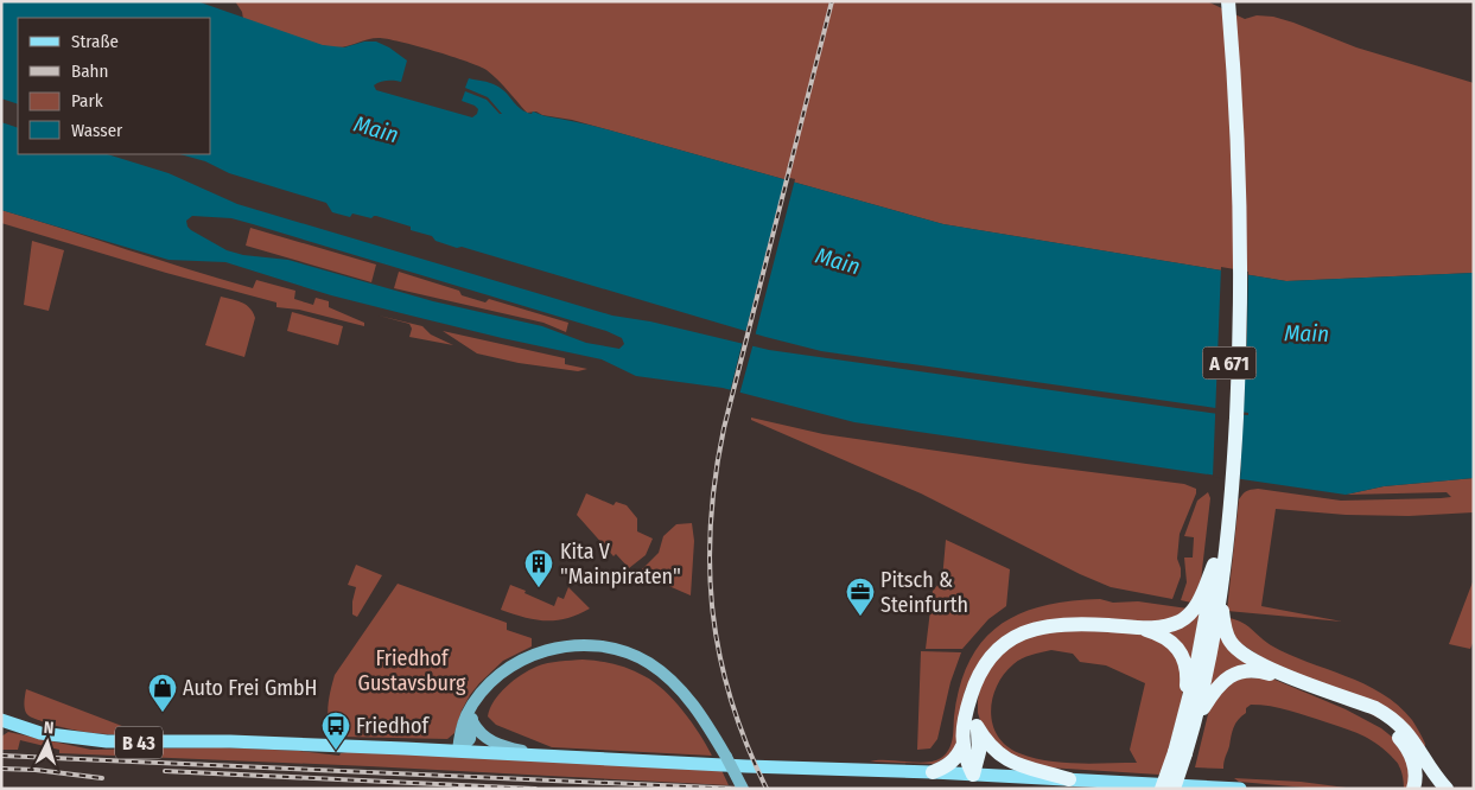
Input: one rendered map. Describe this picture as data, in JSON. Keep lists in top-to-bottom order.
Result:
{
  "streets": {
    "highway": ["A 671"],
    "main road": ["B 43"]
  },
  "water": ["Main"],
  "parks": ["Friedhof Gustavsburg"],
  "places": {
    "building": ["Kita V \"Mainpiraten\""],
    "office": ["Pitsch & Steinfurth"],
    "shop": ["Auto Frei GmbH"],
    "bus stop": ["Friedhof"]
  },
  "legend": [
    "Straße",
    "Bahn",
    "Park",
    "Wasser"
  ],
  "north": "top"
}
